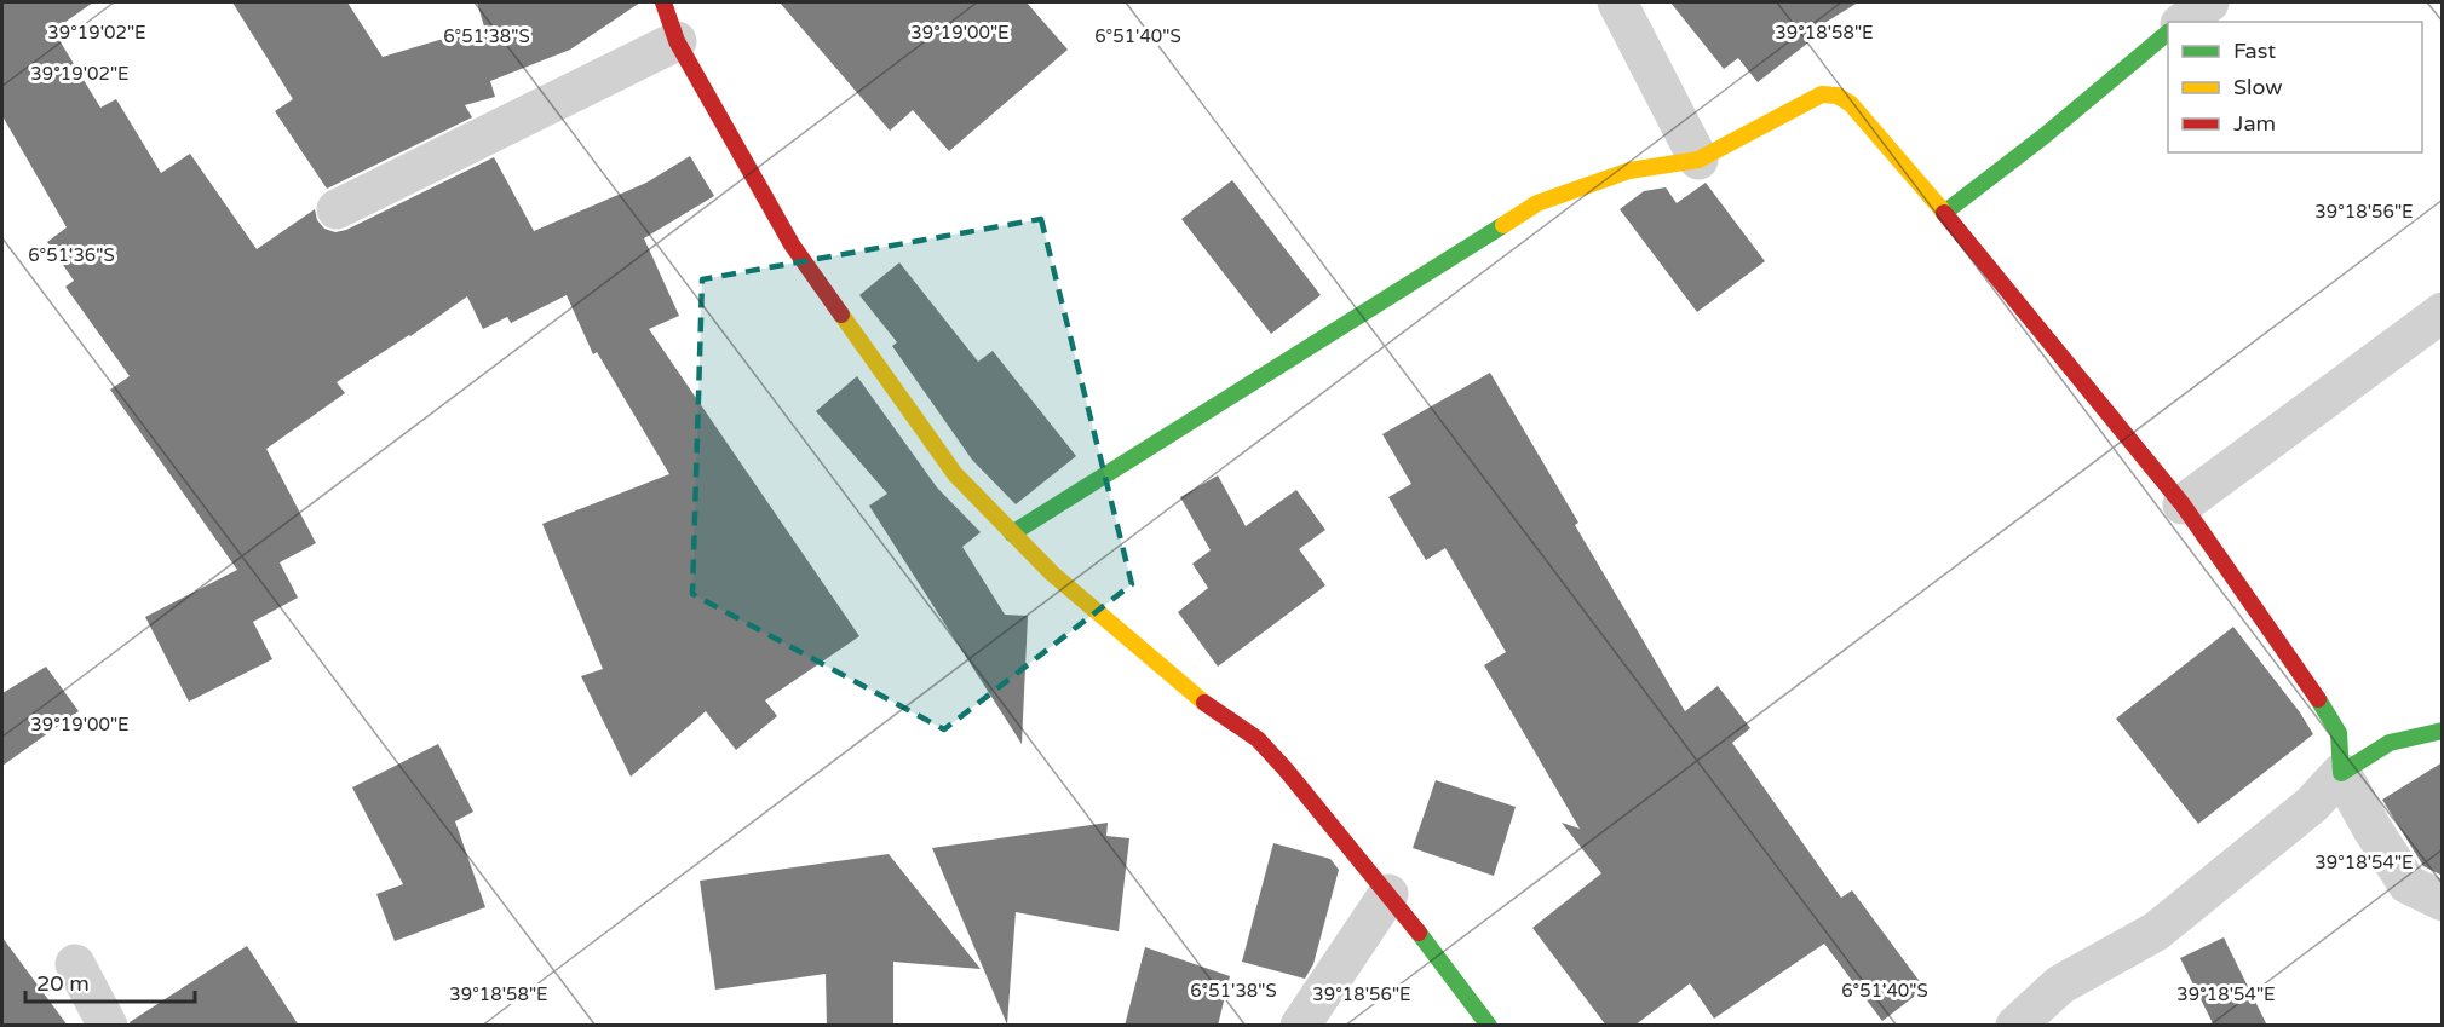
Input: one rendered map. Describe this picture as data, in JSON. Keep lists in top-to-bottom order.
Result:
{
  "legend": ["Fast", "Slow", "Jam"],
  "scale_bar": "20 m",
  "coordinates": [
    "39°19'02\"E",
    "39°19'00\"E",
    "39°18'58\"E",
    "6°51'38\"S",
    "6°51'40\"S",
    "39°18'56\"E",
    "6°51'36\"S",
    "39°18'54\"E"
  ]
}
